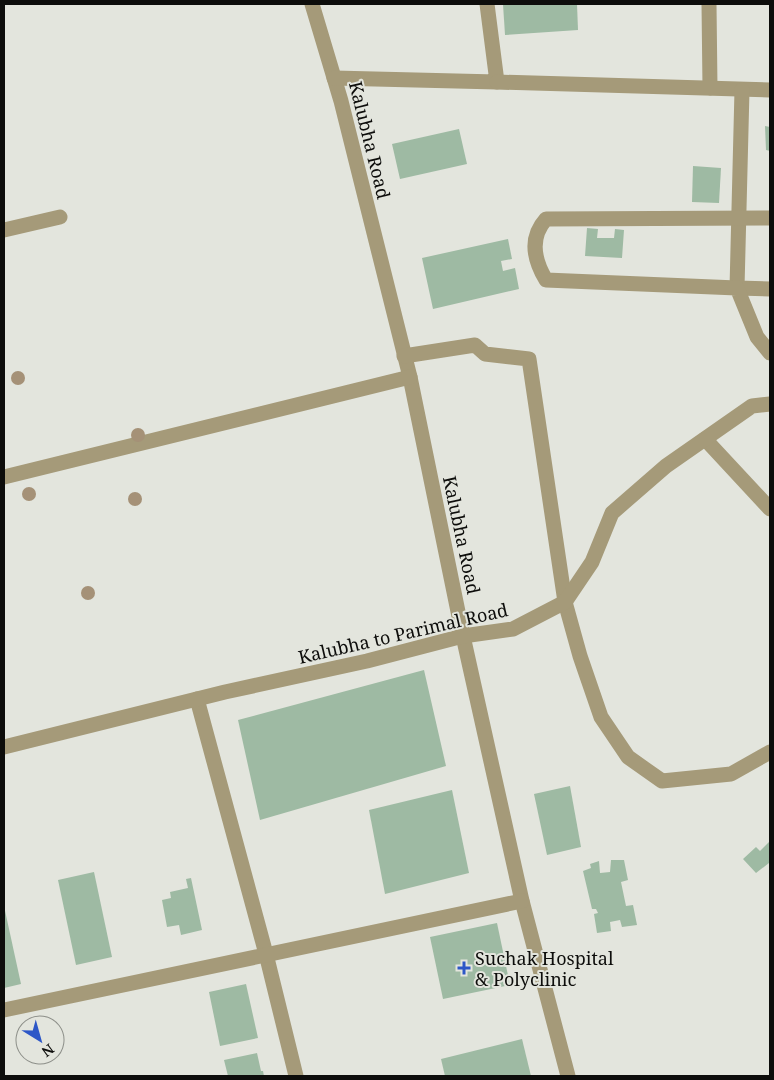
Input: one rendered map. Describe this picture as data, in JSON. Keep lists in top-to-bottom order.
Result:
{
  "streets": {
    "street": ["Kalubha Road", "Kalubha to Parimal Road"]
  },
  "crossings": [
    ["Kalubha Road", "Kalubha to Parimal Road"]
  ],
  "places": {
    "health": ["Suchak Hospital & Polyclinic"]
  },
  "north": "bottom right"
}
